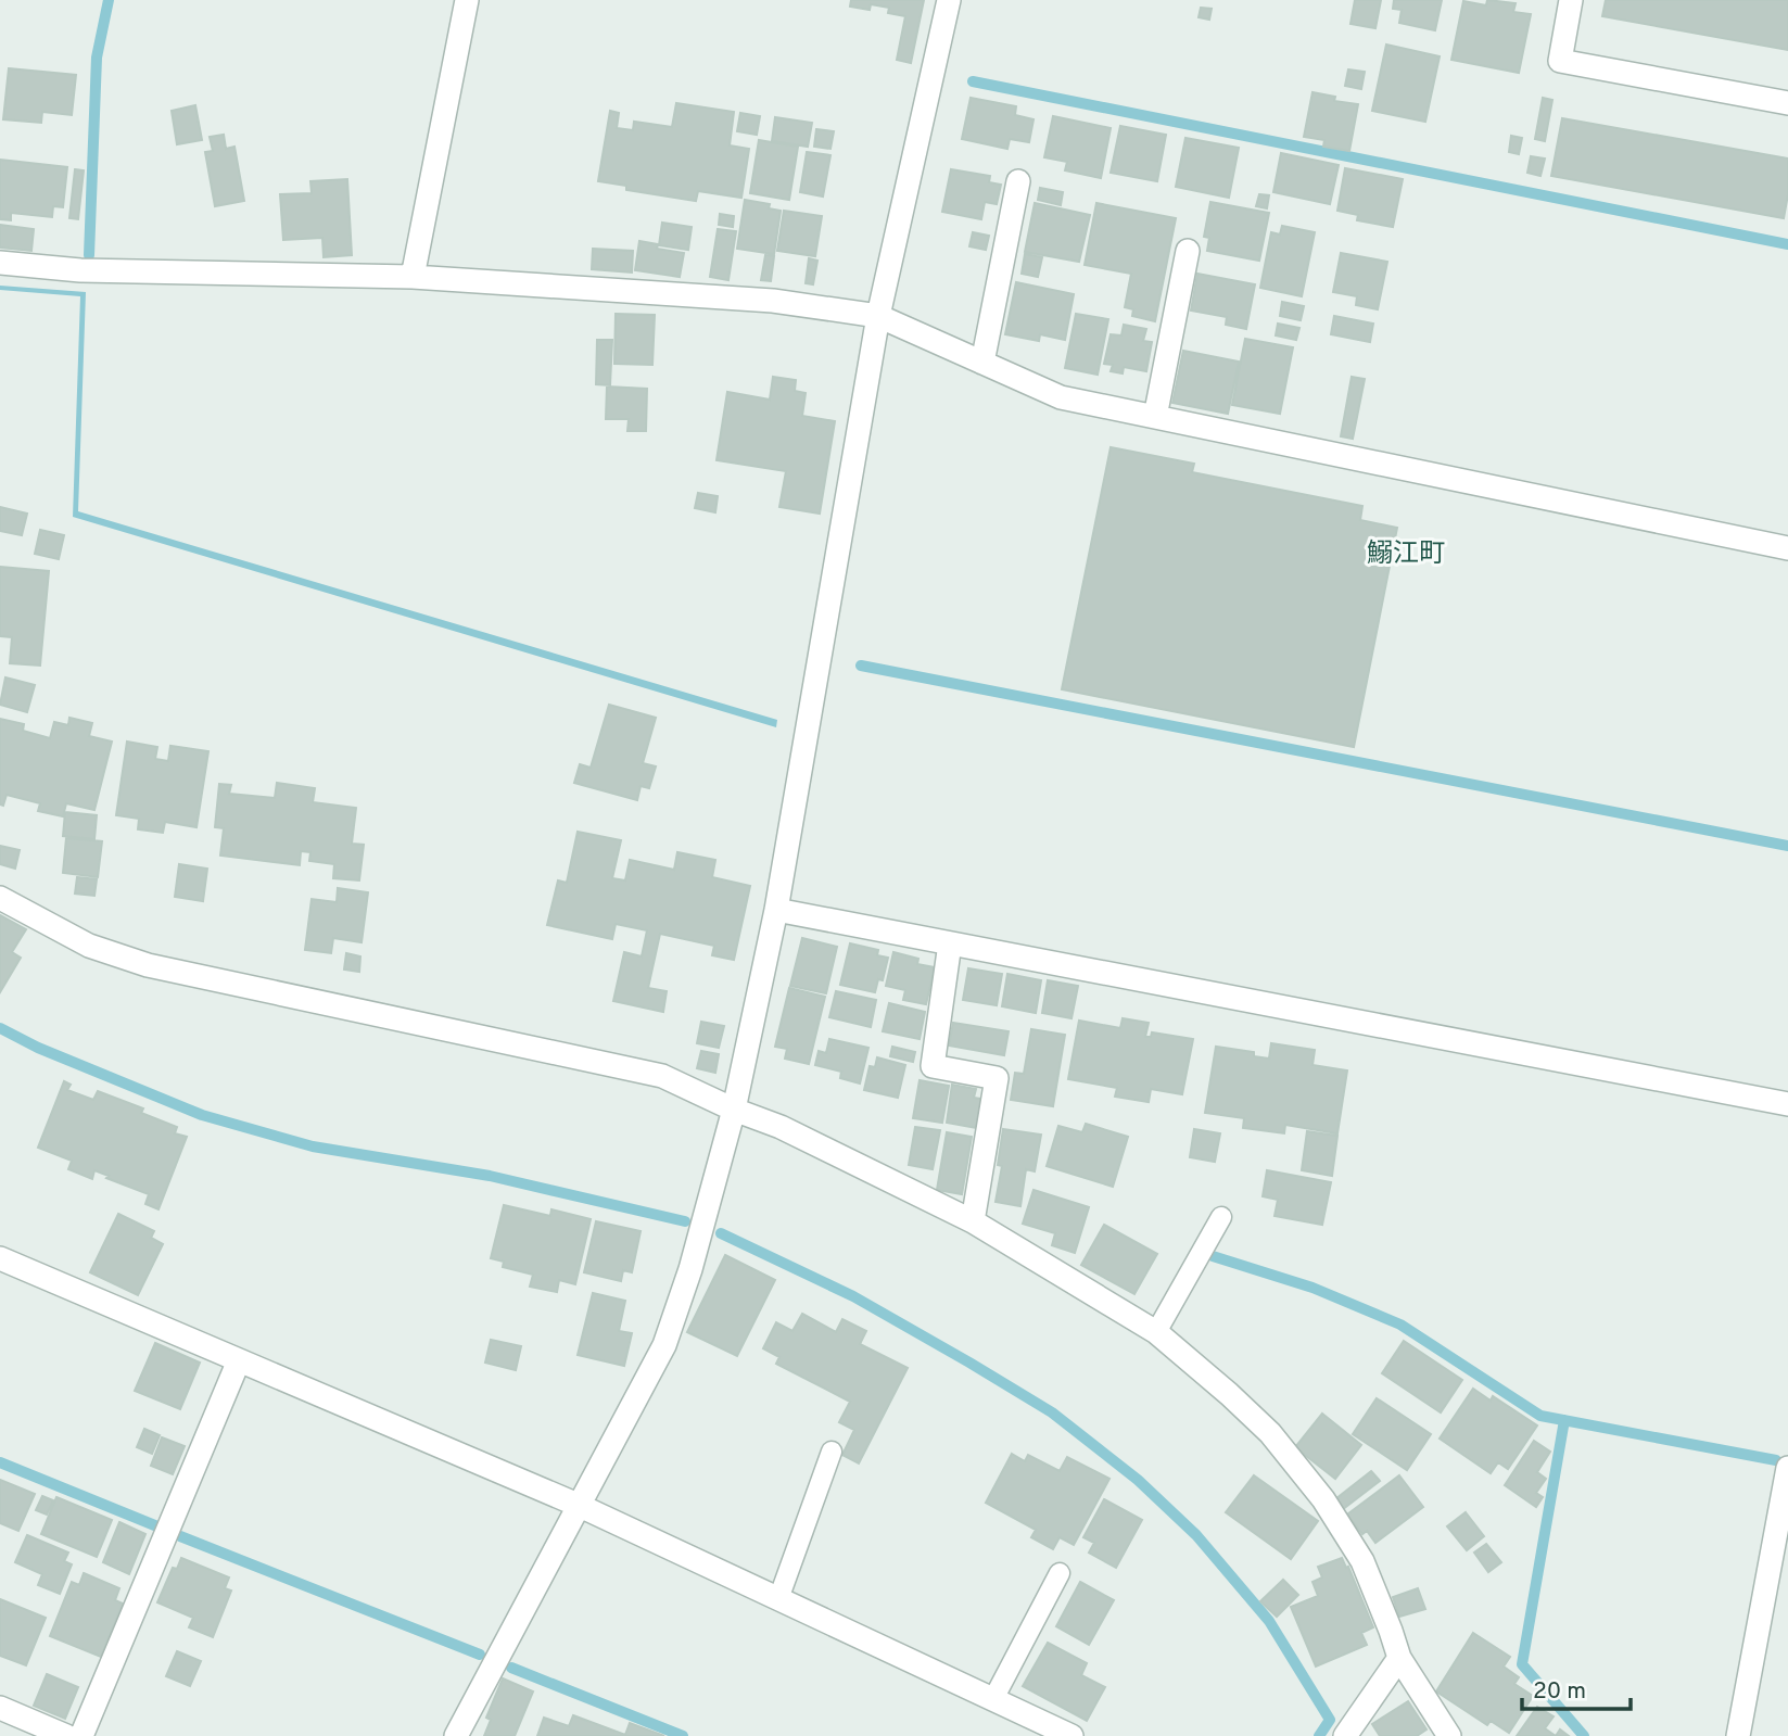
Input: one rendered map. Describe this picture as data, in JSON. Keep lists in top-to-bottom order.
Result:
{
  "districts": ["鰯江町"],
  "scale_bar": "20 m"
}
